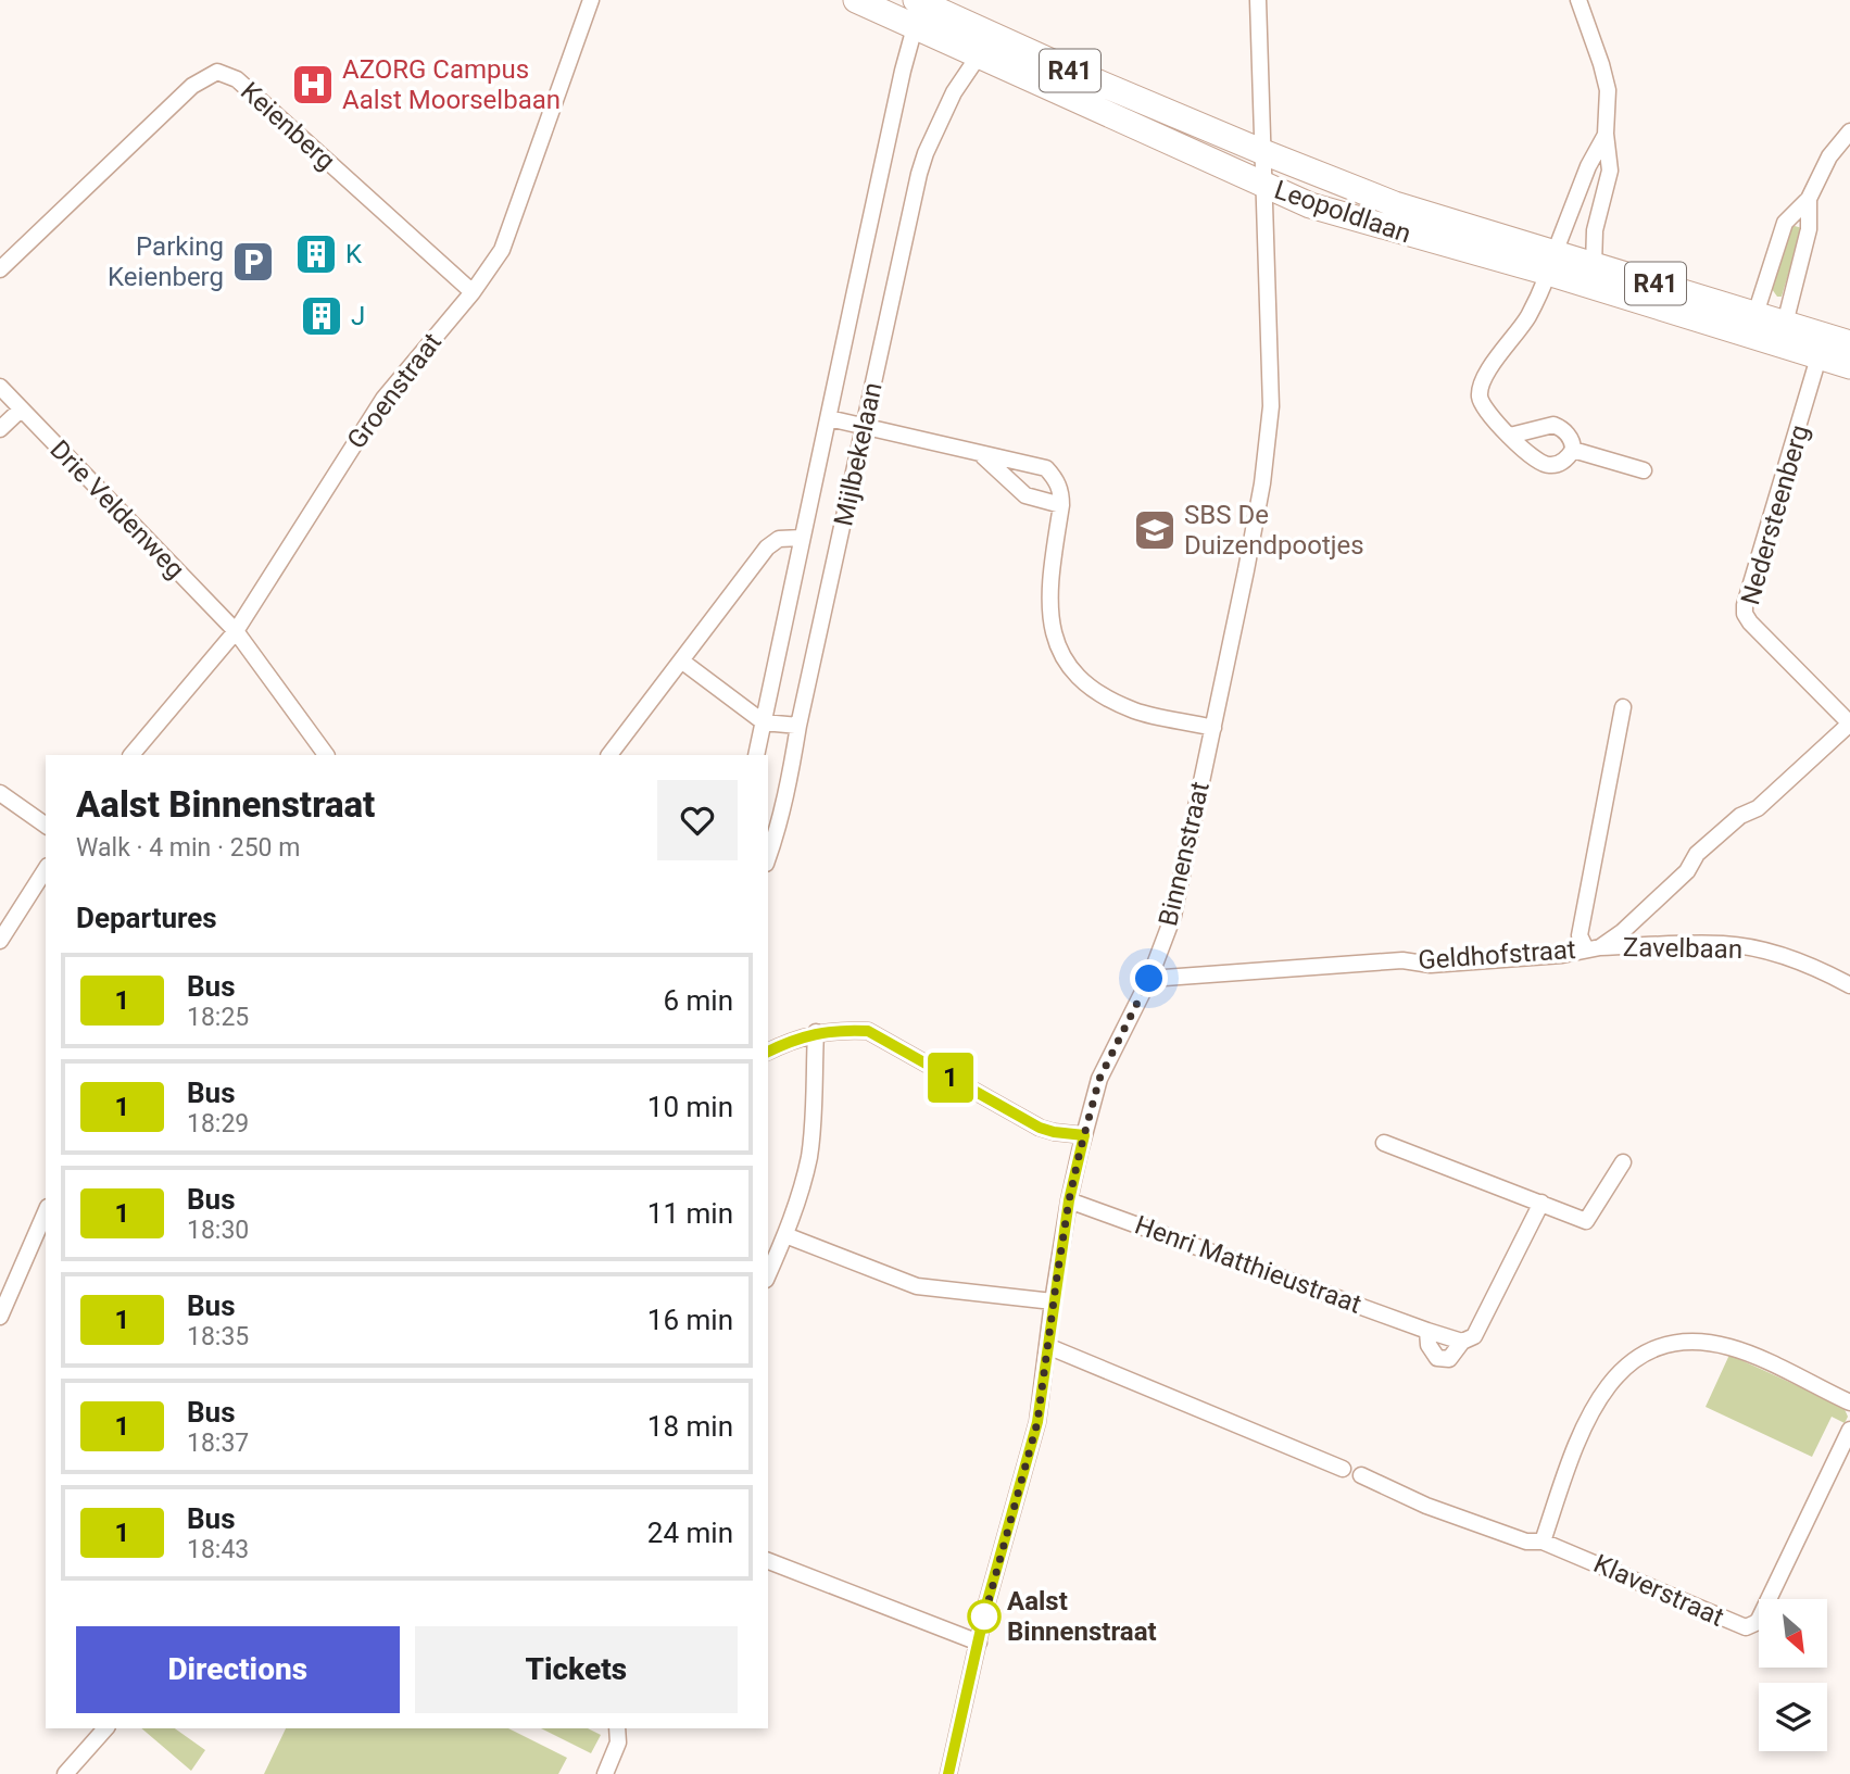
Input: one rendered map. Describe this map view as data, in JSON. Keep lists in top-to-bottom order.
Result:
{
  "streets": {
    "main road": ["R41", "Leopoldlaan"],
    "street": [
      "Keienberg",
      "Groenstraat",
      "Mijlbekelaan",
      "Drie Veldenweg",
      "Nedersteenberg",
      "Binnenstraat",
      "Zavelbaan",
      "Geldhofstraat",
      "Henri Matthieustraat",
      "Klaverstraat"
    ]
  },
  "crossings": [
    ["Keienberg", "Groenstraat"],
    ["Leopoldlaan", "Mijlbekelaan"],
    ["Leopoldlaan", "Nedersteenberg"],
    ["Leopoldlaan", "Binnenstraat"],
    ["Groenstraat", "Drie Veldenweg"],
    ["Nedersteenberg", "Geldhofstraat"],
    ["Binnenstraat", "Geldhofstraat"],
    ["Binnenstraat", "Henri Matthieustraat"],
    ["Zavelbaan", "Geldhofstraat"]
  ],
  "places": {
    "hospital": ["AZORG Campus Aalst Moorselbaan"],
    "building": ["K", "J"],
    "parking": ["Parking Keienberg"],
    "school or university": ["SBS De Duizendpootjes"],
    "other": ["Aalst Binnenstraat"]
  },
  "lines": ["bus line 1"],
  "north": "bottom right",
  "page": {
    "on_map": "1",
    "heading": [
      ["Aalst Binnenstraat", "Walk · 4 min · 250 m"],
      "Departures"
    ],
    "list": [
      {
        "mark": "1",
        "name": "Bus",
        "note": "18:25",
        "value": "6 min"
      },
      {
        "mark": "1",
        "name": "Bus",
        "note": "18:29",
        "value": "10 min"
      },
      {
        "mark": "1",
        "name": "Bus",
        "note": "18:30",
        "value": "11 min"
      },
      {
        "mark": "1",
        "name": "Bus",
        "note": "18:35",
        "value": "16 min"
      },
      {
        "mark": "1",
        "name": "Bus",
        "note": "18:37",
        "value": "18 min"
      },
      {
        "mark": "1",
        "name": "Bus",
        "note": "18:43",
        "value": "24 min"
      }
    ],
    "buttons": ["Directions", "Tickets"]
  }
}
